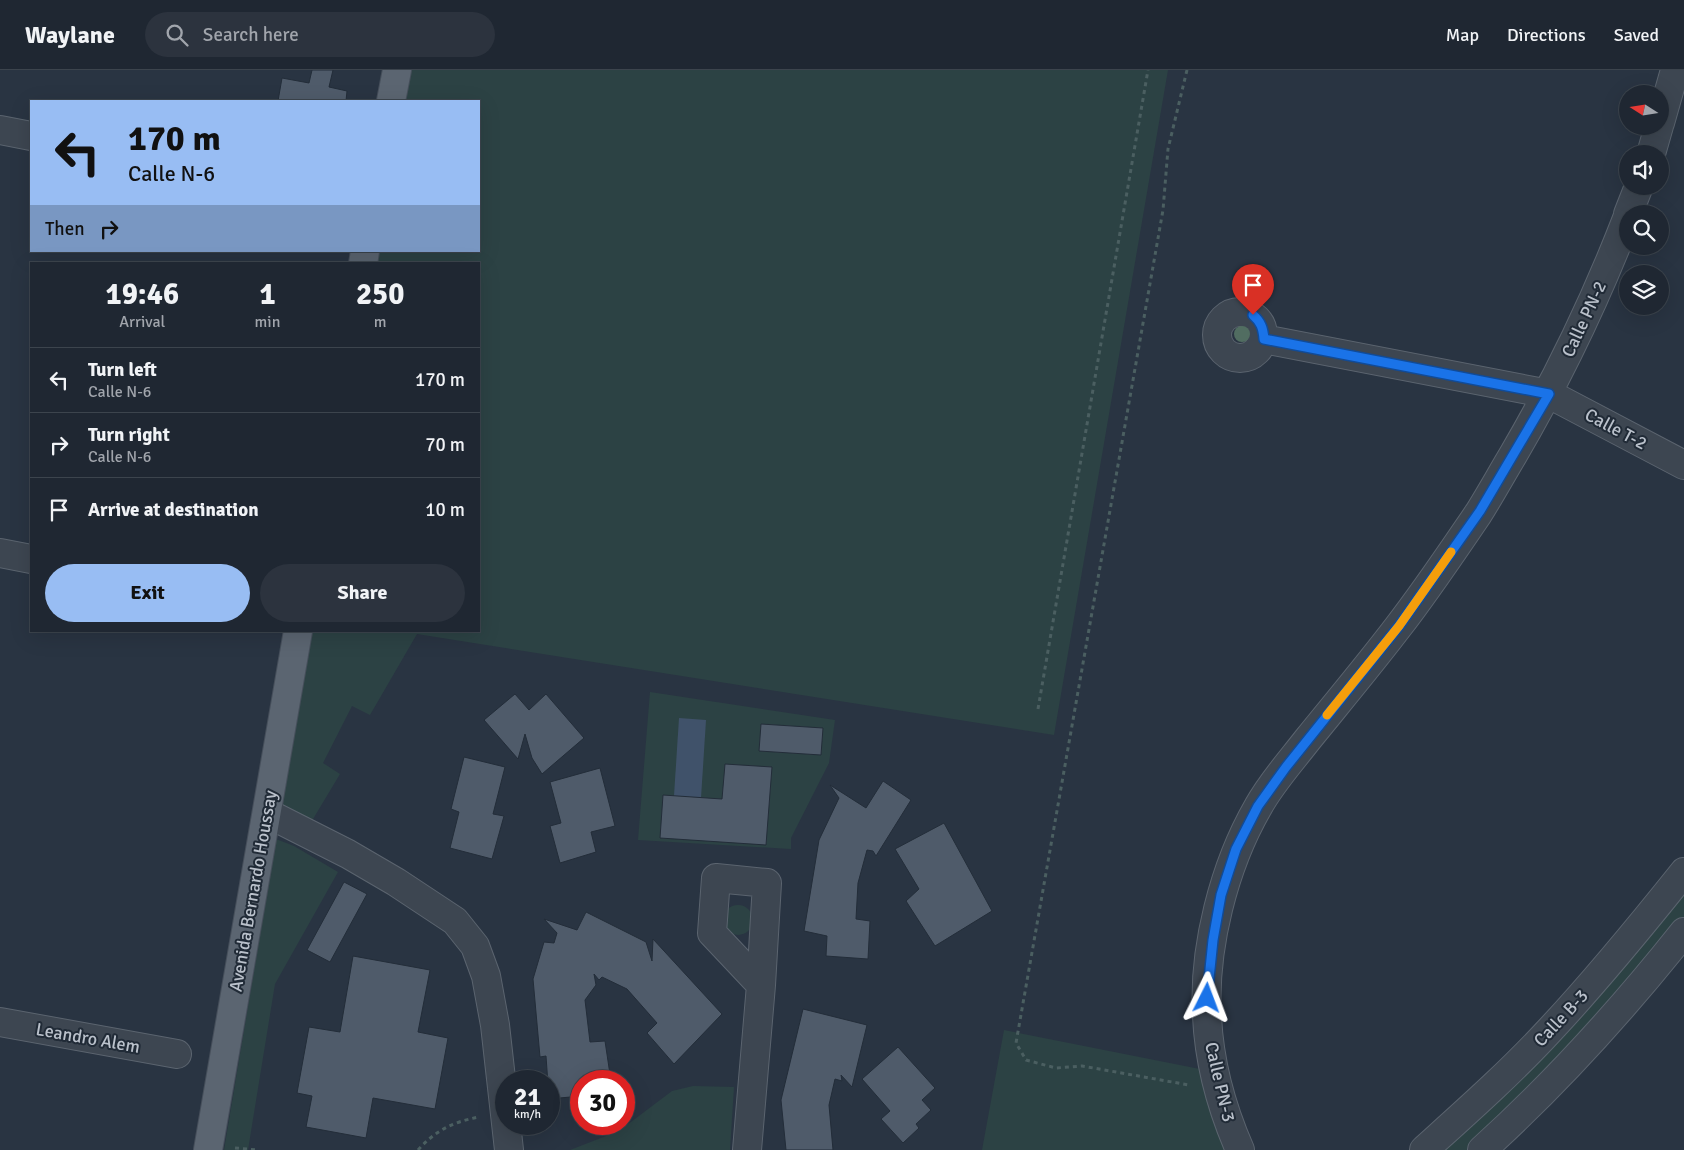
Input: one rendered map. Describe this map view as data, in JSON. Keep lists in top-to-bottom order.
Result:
{
  "streets": {
    "main road": ["Avenida Bernardo Houssay"],
    "street": [
      "Calle PN-2",
      "Calle T-2",
      "Calle B-3",
      "Leandro Alem",
      "Calle PN-3"
    ]
  },
  "crossings": [
    ["Calle PN-2", "Calle T-2"],
    ["Calle PN-2", "Calle PN-3"],
    ["Calle T-2", "Calle PN-3"]
  ],
  "north": "left",
  "page": {
    "header": "Waylane",
    "search": "Search here",
    "nav": ["Map", "Directions", "Saved"],
    "turn": ["170 m", "Calle N-6"],
    "then": "Then",
    "eta": [
      "19:46",
      "Arrival",
      "1",
      "min",
      "250",
      "m"
    ],
    "list": [
      {
        "name": "Turn left",
        "note": "Calle N-6",
        "value": "170 m"
      },
      {
        "name": "Turn right",
        "note": "Calle N-6",
        "value": "70 m"
      },
      {
        "name": "Arrive at destination",
        "value": "10 m"
      }
    ],
    "buttons": ["Exit", "Share"],
    "speed": "21 km/h",
    "limit": "30"
  }
}
